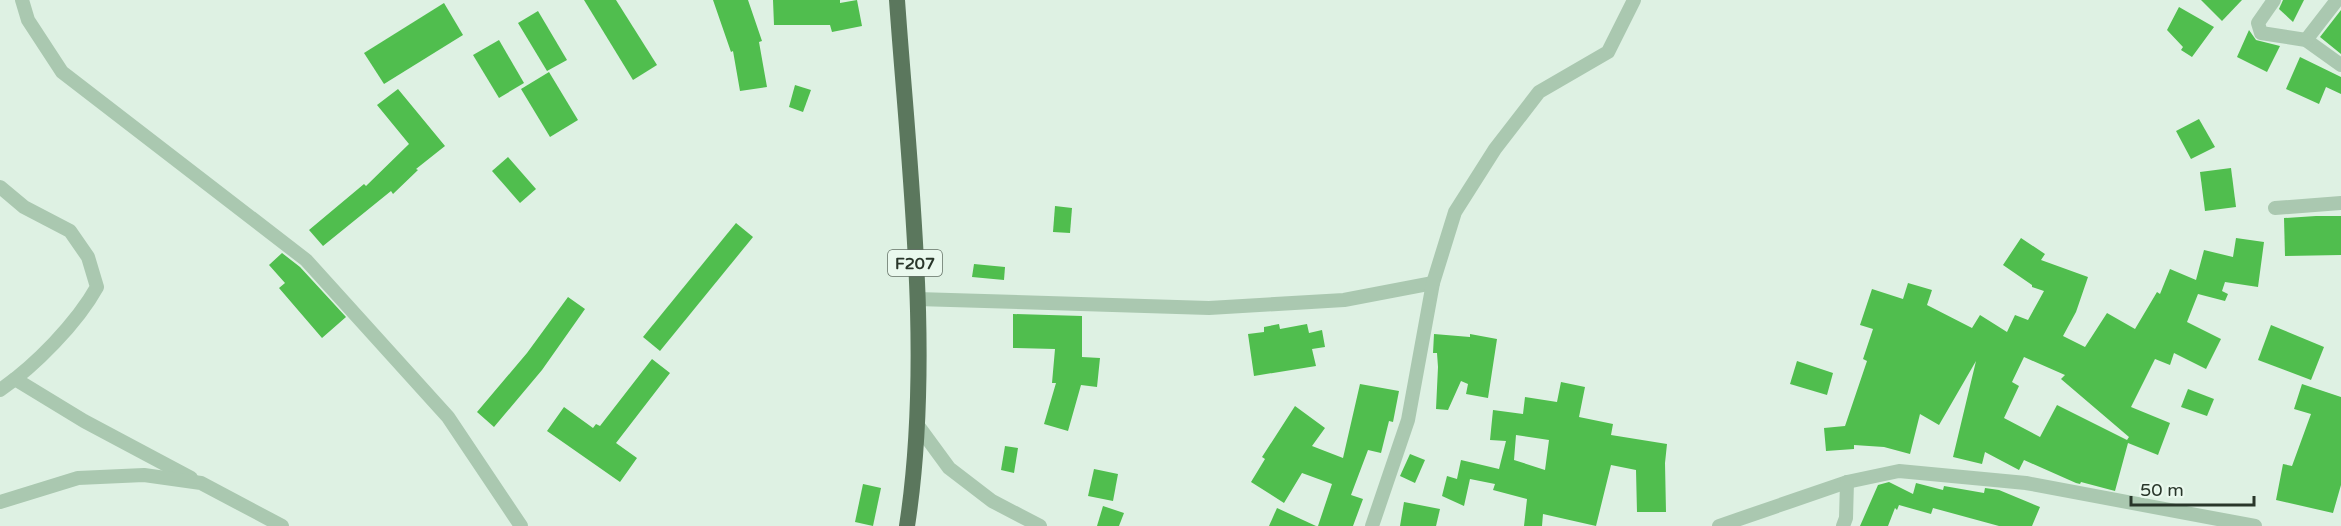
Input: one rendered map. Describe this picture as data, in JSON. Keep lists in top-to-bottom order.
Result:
{
  "streets": {
    "main road": ["F207"]
  },
  "scale_bar": "50 m"
}
